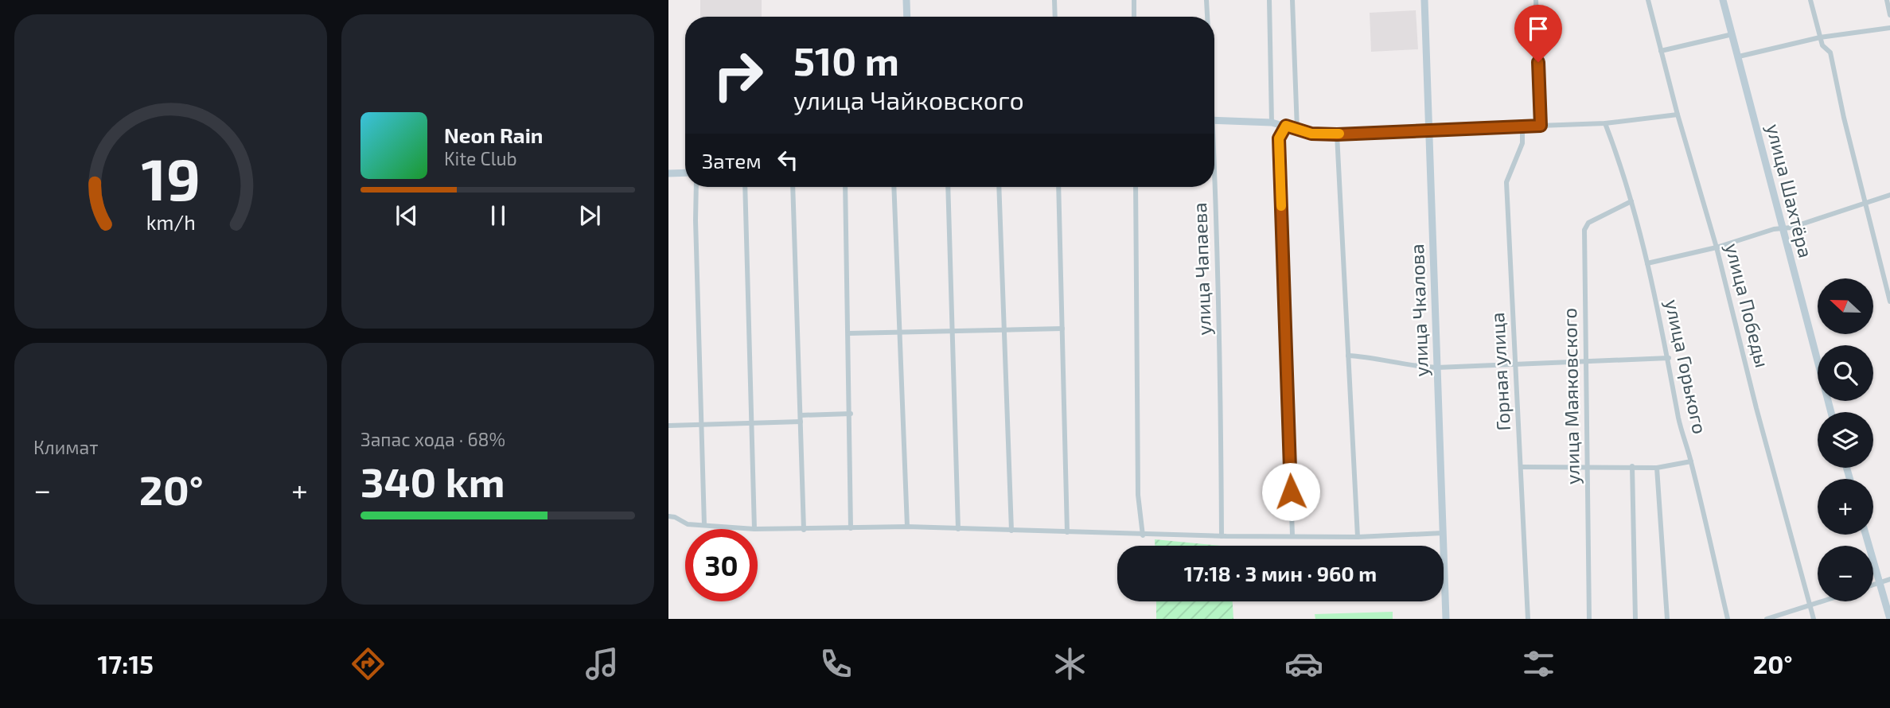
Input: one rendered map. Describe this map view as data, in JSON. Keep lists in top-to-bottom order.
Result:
{
  "streets": {
    "street": [
      "улица Шахтёра",
      "улица Чапаева",
      "улица Победы",
      "улица Чкалова",
      "улица Горького",
      "Горная улица",
      "улица Маяковского"
    ]
  },
  "crossings": [
    ["улица Горького", "улица Маяковского"]
  ],
  "north": "left",
  "page": {
    "turn": ["510 m", "улица Чайковского"],
    "song": ["Neon Rain", "Kite Club"],
    "then": "Затем",
    "map_buttons": ["+", "−"],
    "tile": [
      "Климат",
      ["Запас хода · 68%", "340 km"]
    ],
    "heat": ["−", "20°", "+"],
    "limit": "30",
    "trip": "17:18 · 3 мин · 960 m",
    "tabs": ["17:15", "20°"],
    "gauge": ["19", "km/h"]
  }
}
